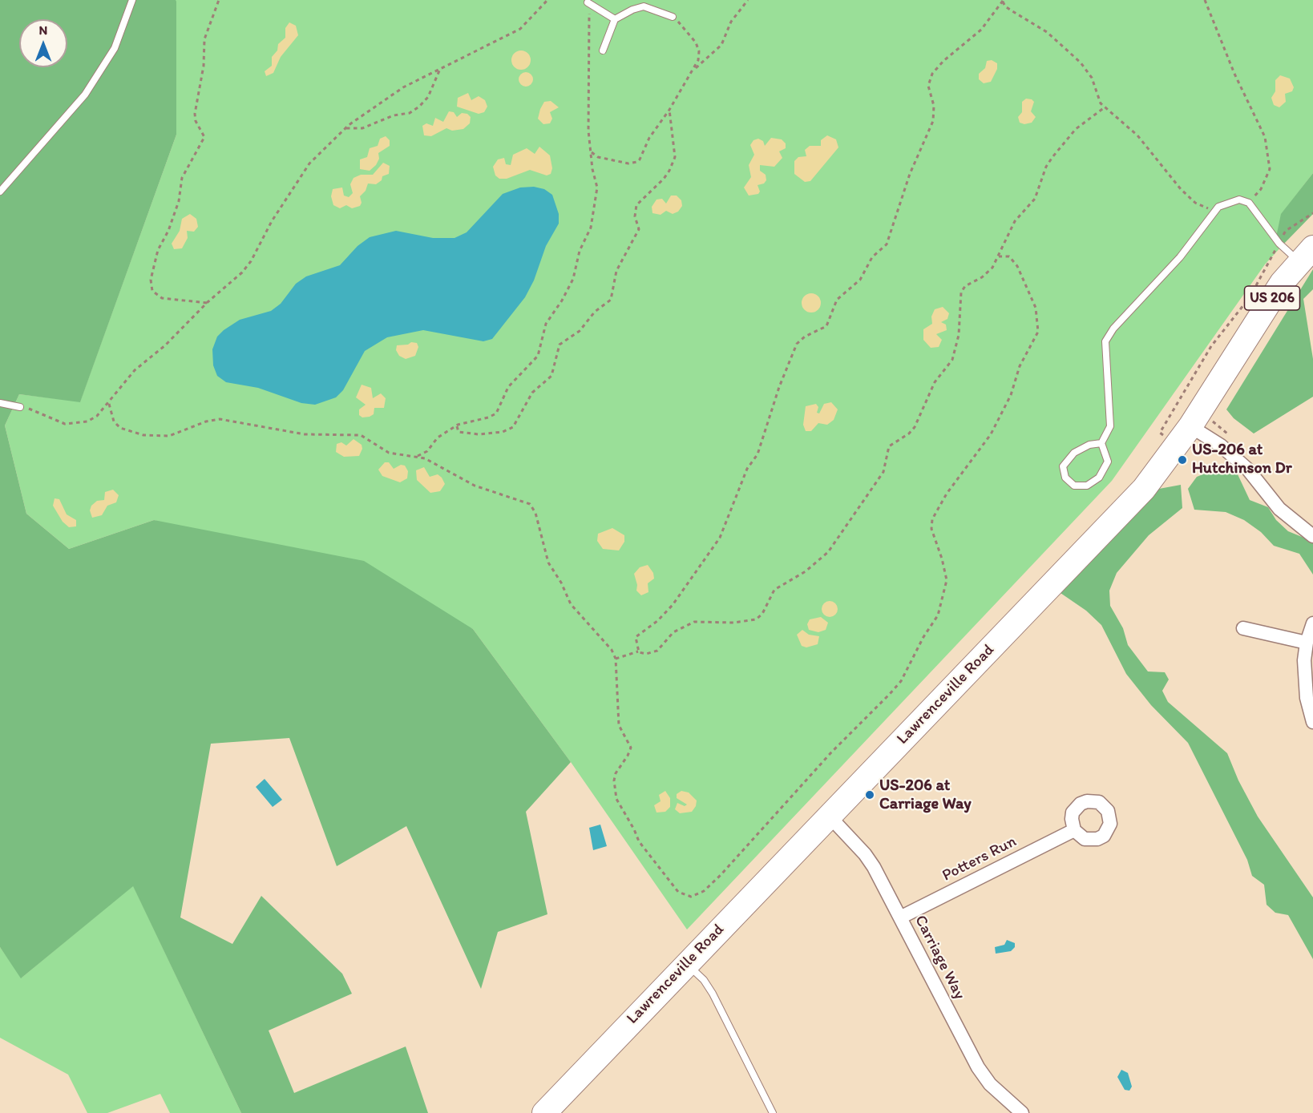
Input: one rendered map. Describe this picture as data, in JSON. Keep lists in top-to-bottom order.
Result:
{
  "streets": {
    "highway": ["US 206", "Lawrenceville Road"],
    "street": ["Potters Run", "Carriage Way"]
  },
  "crossings": [
    ["Lawrenceville Road", "Carriage Way"],
    ["Potters Run", "Carriage Way"]
  ],
  "places": ["US-206 at Hutchinson Dr", "US-206 at Carriage Way"],
  "north": "top"
}
